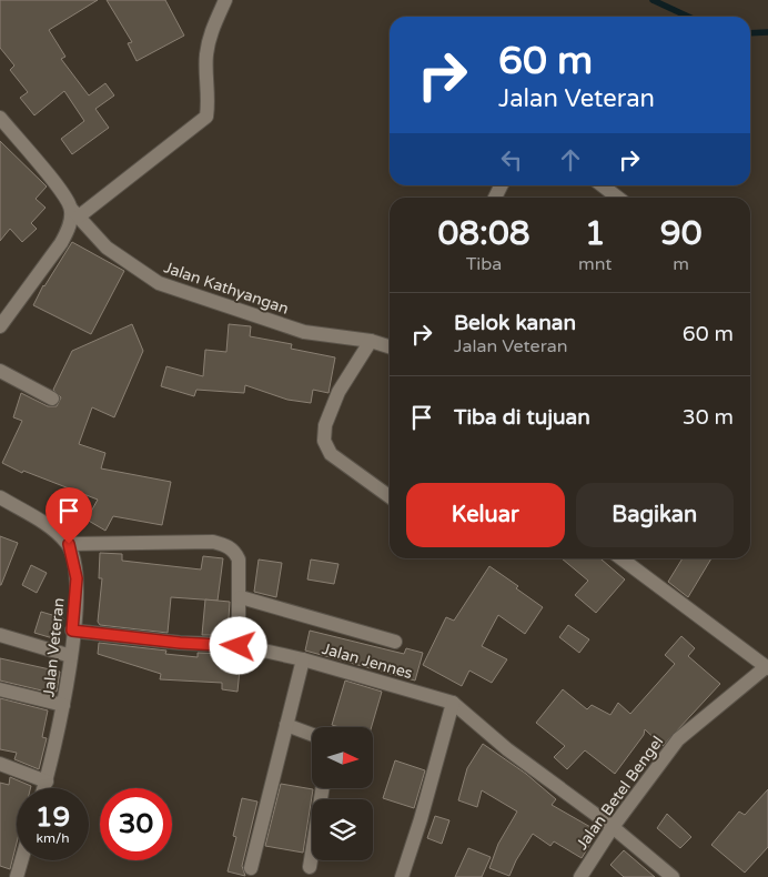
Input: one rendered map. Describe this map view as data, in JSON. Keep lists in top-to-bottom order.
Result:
{
  "streets": {
    "street": [
      "Jalan Kathyangan",
      "Jalan Veteran",
      "Jalan Jennes",
      "Jalan Betel Bengel"
    ]
  },
  "crossings": [
    ["Jalan Veteran", "Jalan Jennes"],
    ["Jalan Jennes", "Jalan Betel Bengel"]
  ],
  "north": "right",
  "page": {
    "turn": ["60 m", "Jalan Veteran"],
    "eta": [
      "08:08",
      "Tiba",
      "1",
      "mnt",
      "90",
      "m"
    ],
    "list": [
      {
        "name": "Belok kanan",
        "note": "Jalan Veteran",
        "value": "60 m"
      },
      {
        "name": "Tiba di tujuan",
        "value": "30 m"
      }
    ],
    "buttons": ["Keluar", "Bagikan"],
    "speed": "19 km/h",
    "limit": "30"
  }
}
